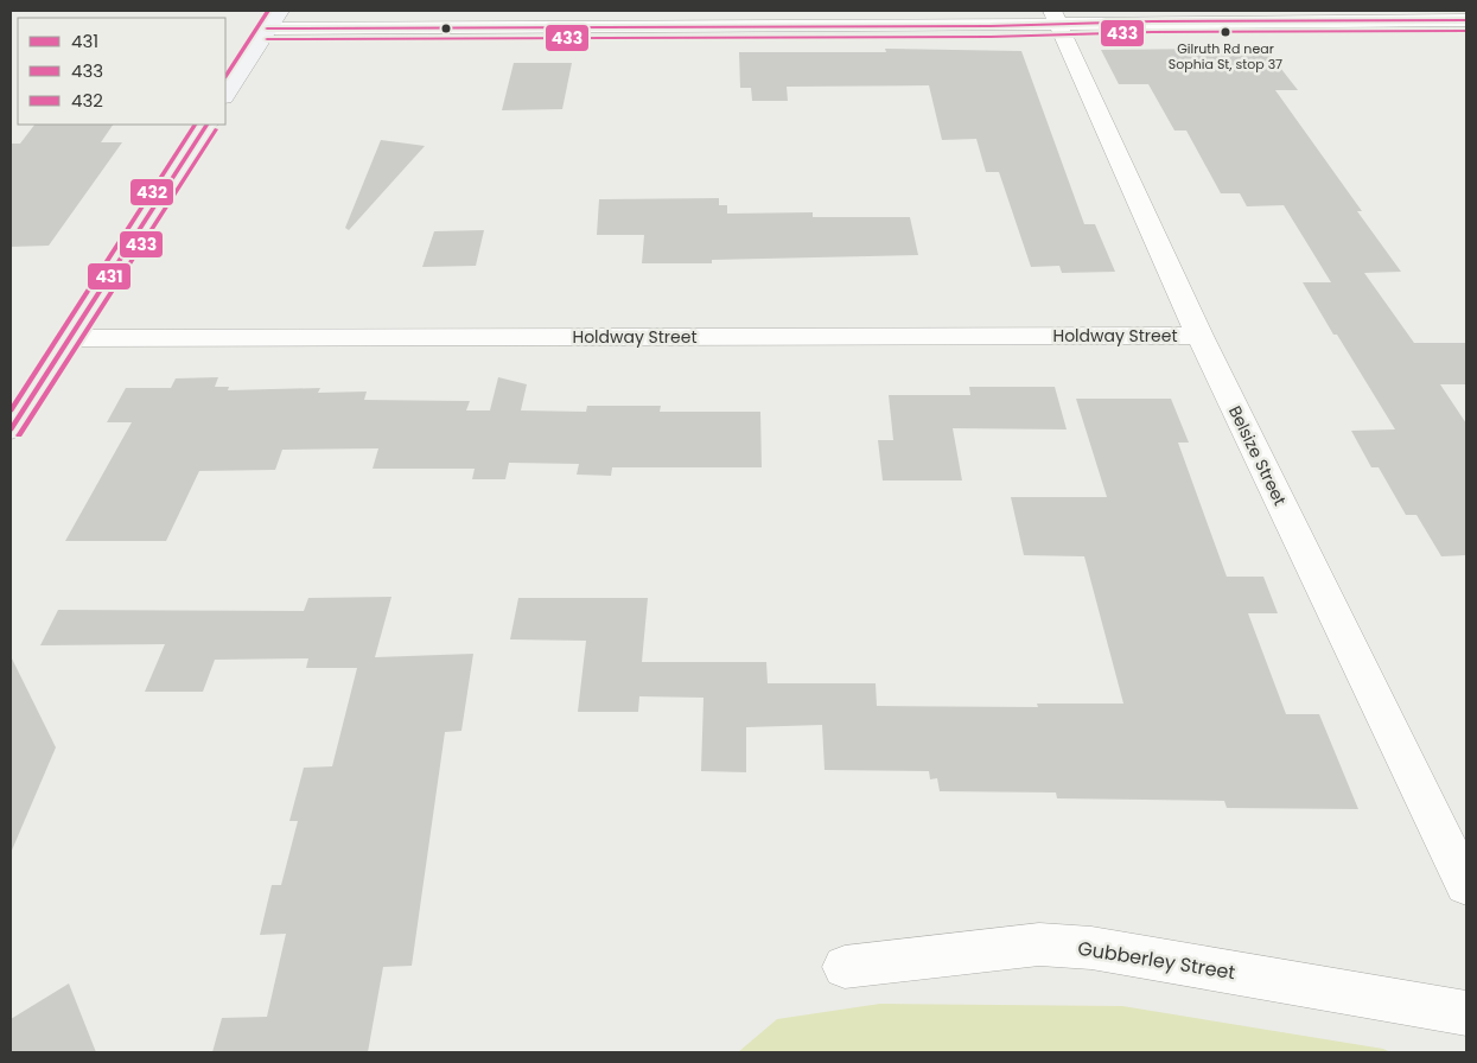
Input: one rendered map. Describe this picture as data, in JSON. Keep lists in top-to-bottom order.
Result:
{
  "streets": {
    "street": ["Holdway Street", "Belsize Street", "Gubberley Street"]
  },
  "crossings": [
    ["Holdway Street", "Belsize Street"]
  ],
  "places": ["Gilruth Rd near Sophia St, stop 37"],
  "lines": ["transit line 432", "transit line 431", "transit line 433"],
  "legend": ["431", "433", "432"]
}
